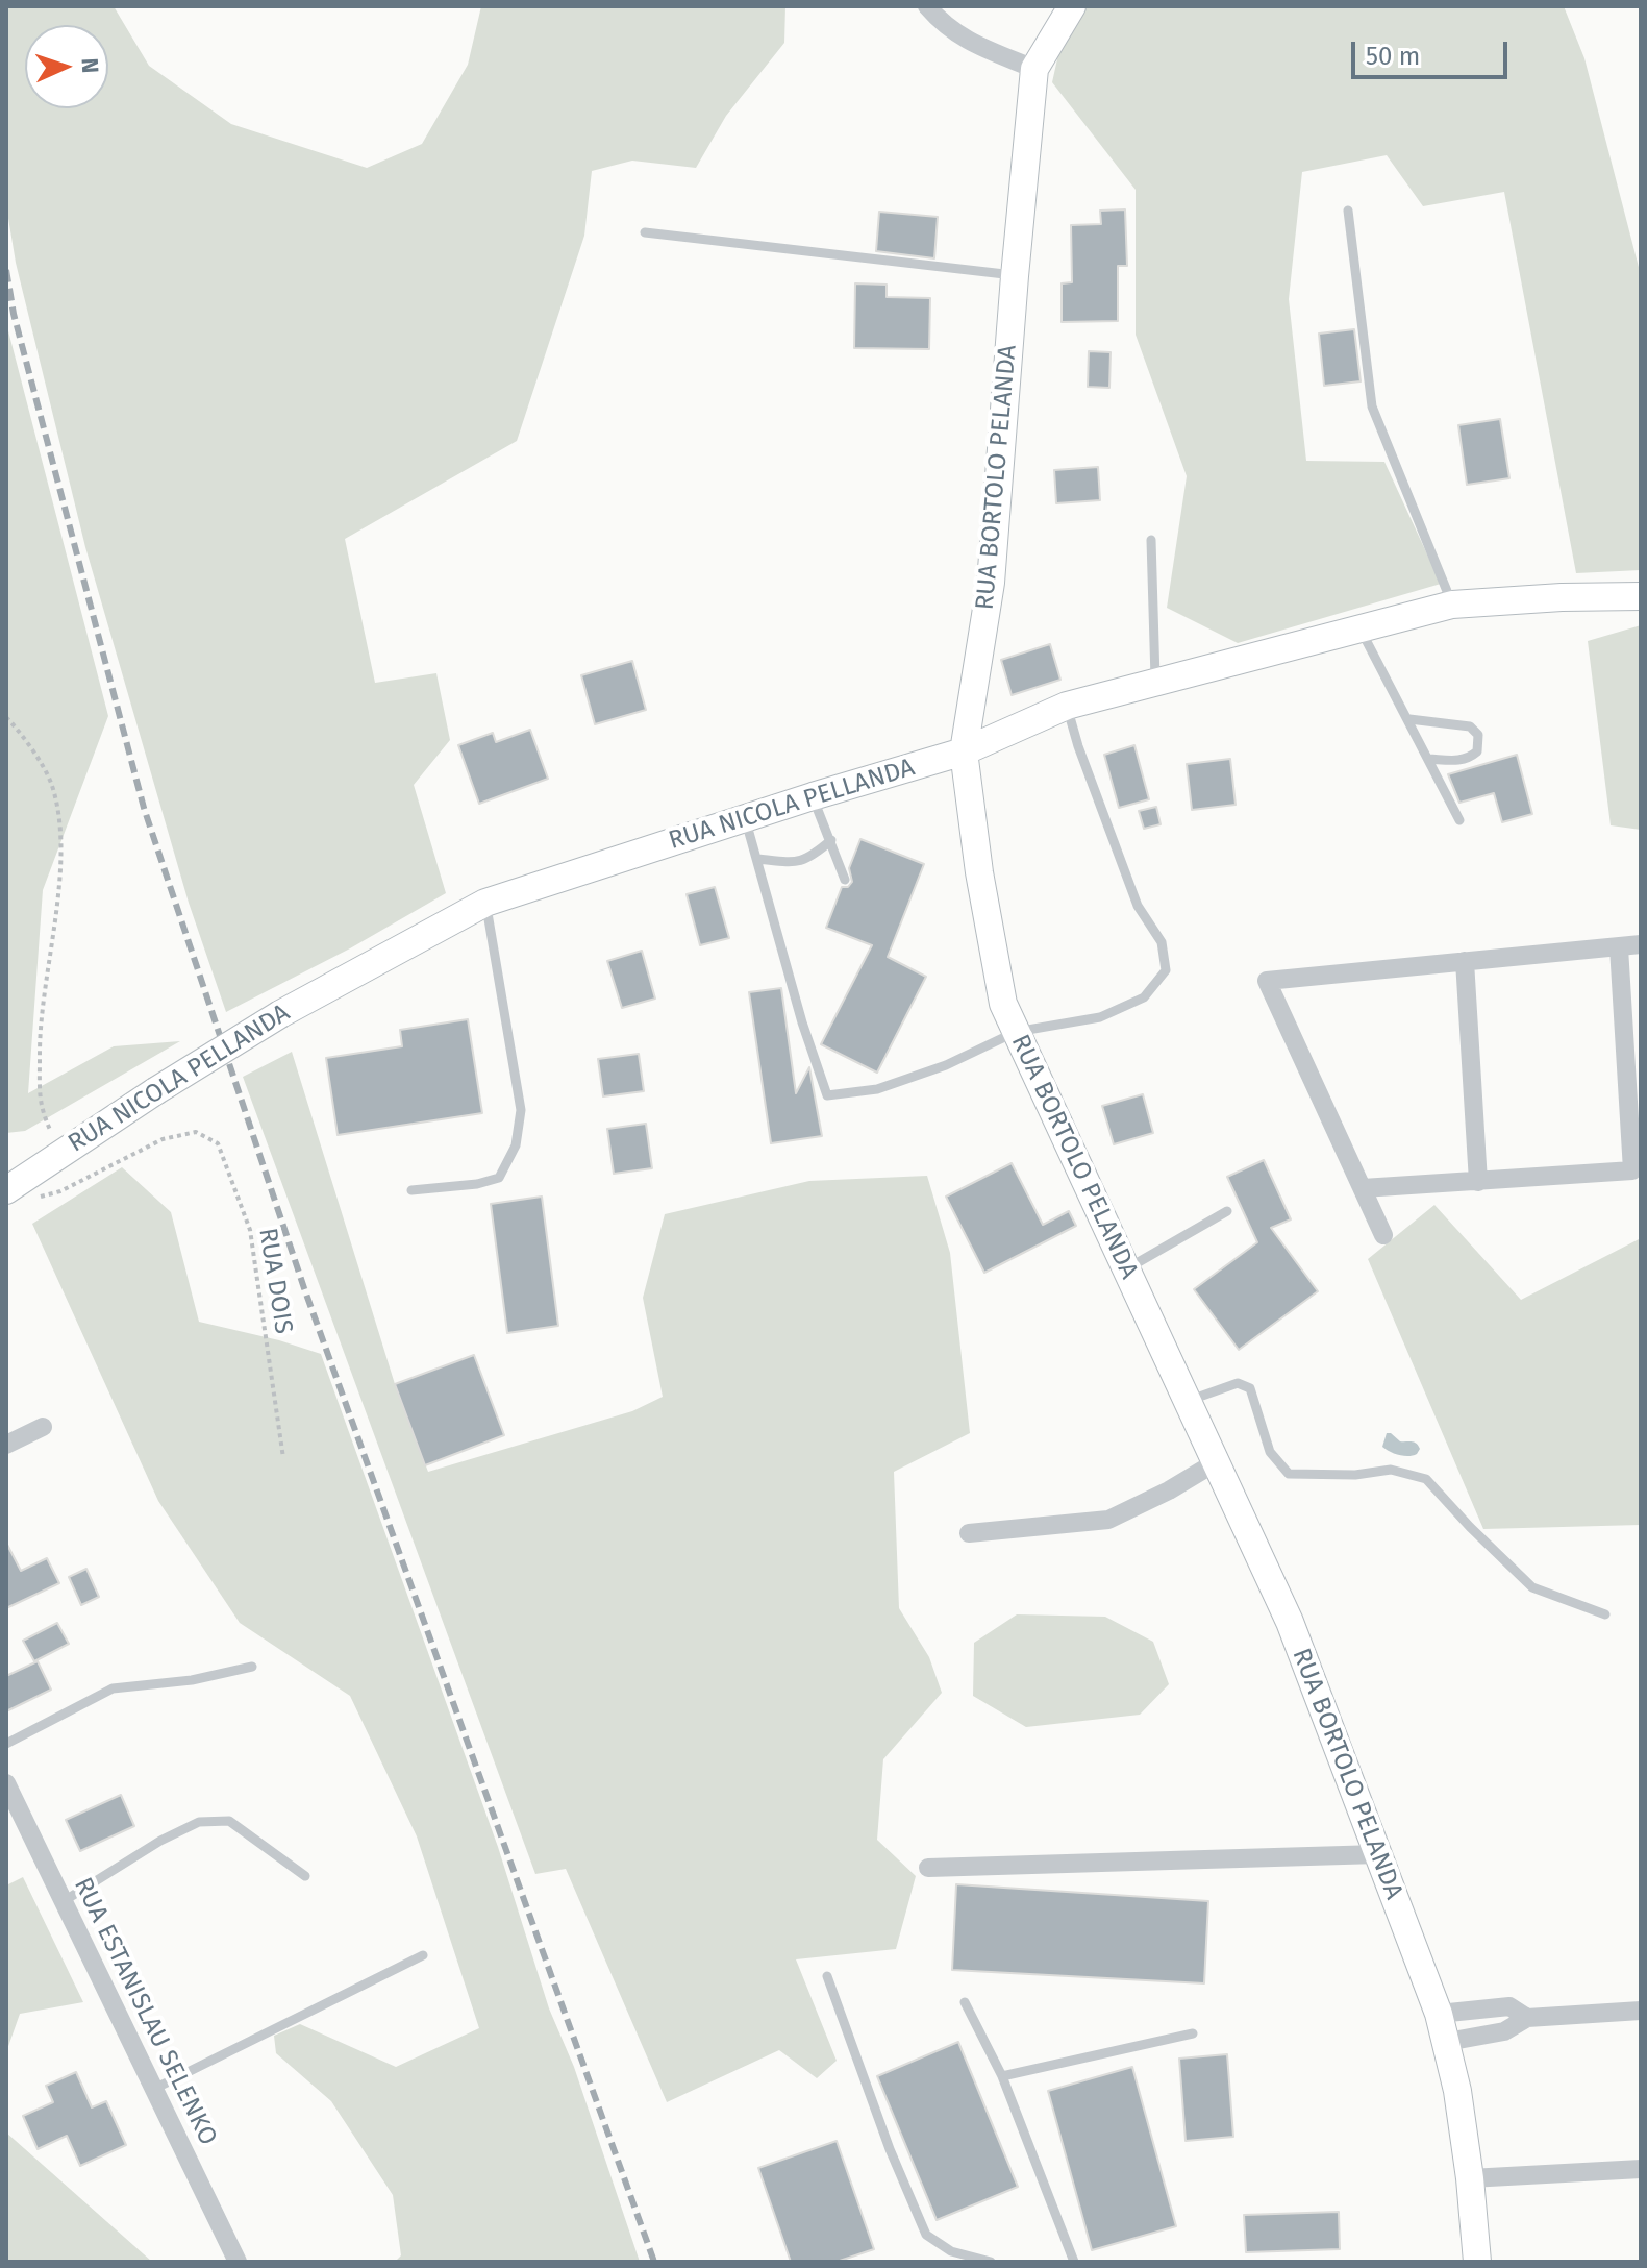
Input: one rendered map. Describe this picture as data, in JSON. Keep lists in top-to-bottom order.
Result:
{
  "streets": {
    "street": ["RUA BORTOLO PELANDA", "RUA NICOLA PELLANDA", "RUA ESTANISLAU SELENKO"],
    "path": ["RUA DOIS"]
  },
  "crossings": [
    ["RUA BORTOLO PELANDA", "RUA NICOLA PELLANDA"]
  ],
  "scale_bar": "50 m",
  "north": "right"
}
